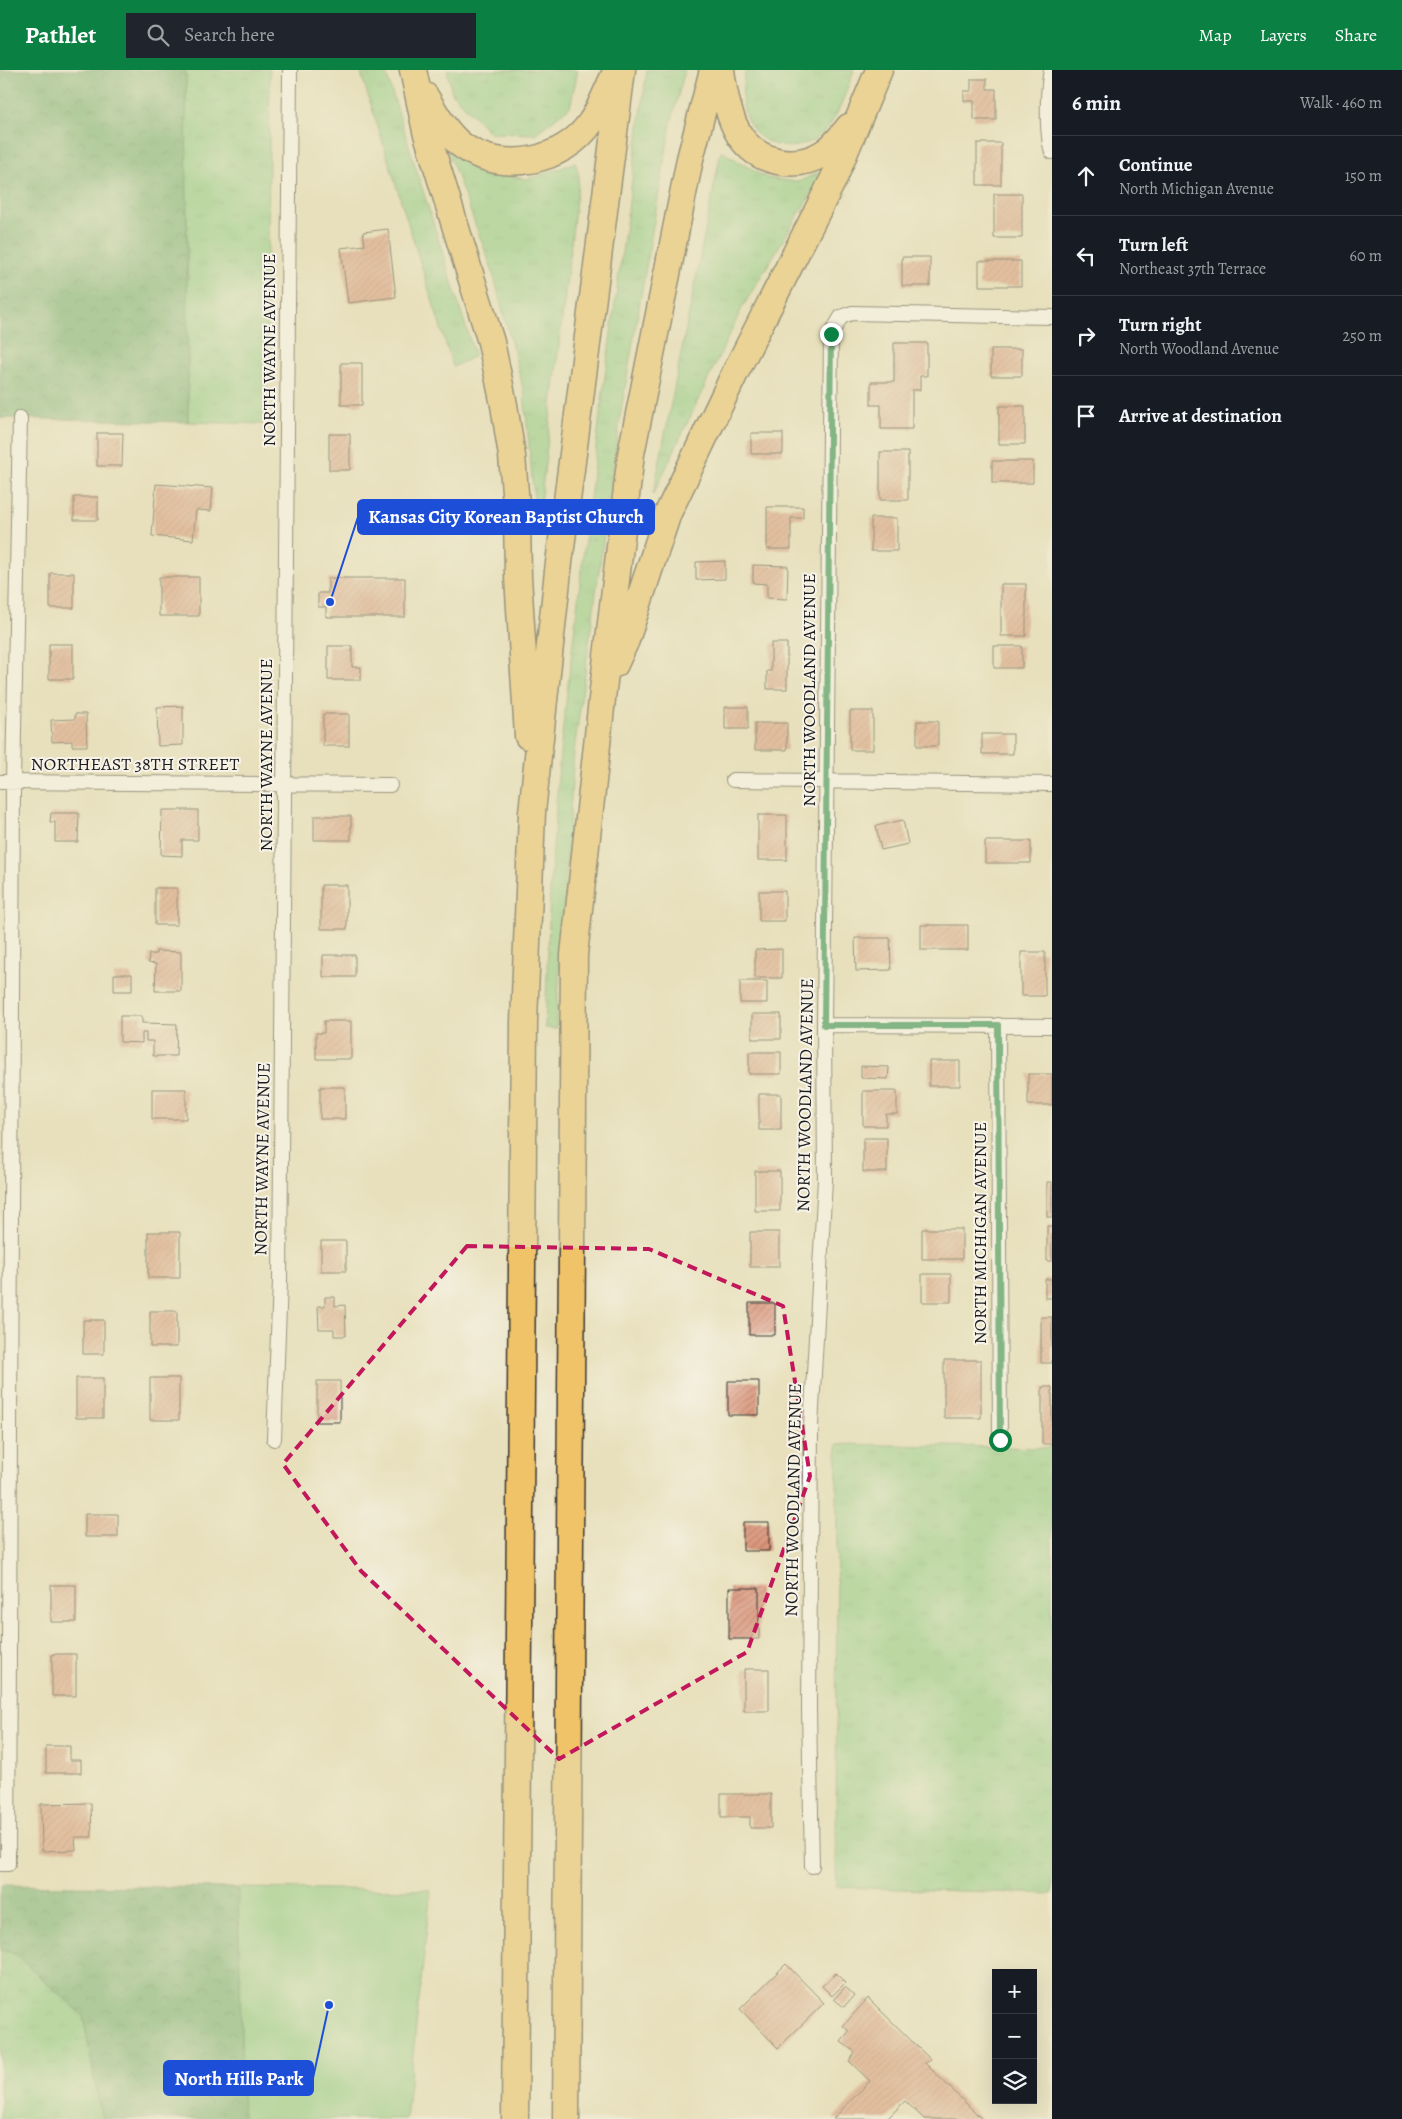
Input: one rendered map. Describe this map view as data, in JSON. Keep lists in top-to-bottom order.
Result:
{
  "streets": {
    "street": [
      "NORTH WAYNE AVENUE",
      "NORTH WOODLAND AVENUE",
      "NORTHEAST 38TH STREET",
      "NORTH MICHIGAN AVENUE"
    ]
  },
  "crossings": [
    ["NORTH WAYNE AVENUE", "NORTHEAST 38TH STREET"]
  ],
  "places": ["Kansas City Korean Baptist Church", "North Hills Park"],
  "page": {
    "header": "Pathlet",
    "search": "Search here",
    "nav": ["Map", "Layers", "Share"],
    "heading": ["6 min", "Walk · 460 m"],
    "list": [
      ["Continue", "North Michigan Avenue", "150 m"],
      ["Turn left", "Northeast 37th Terrace", "60 m"],
      ["Turn right", "North Woodland Avenue", "250 m"],
      "Arrive at destination"
    ],
    "map_buttons": ["+", "−"]
  }
}
